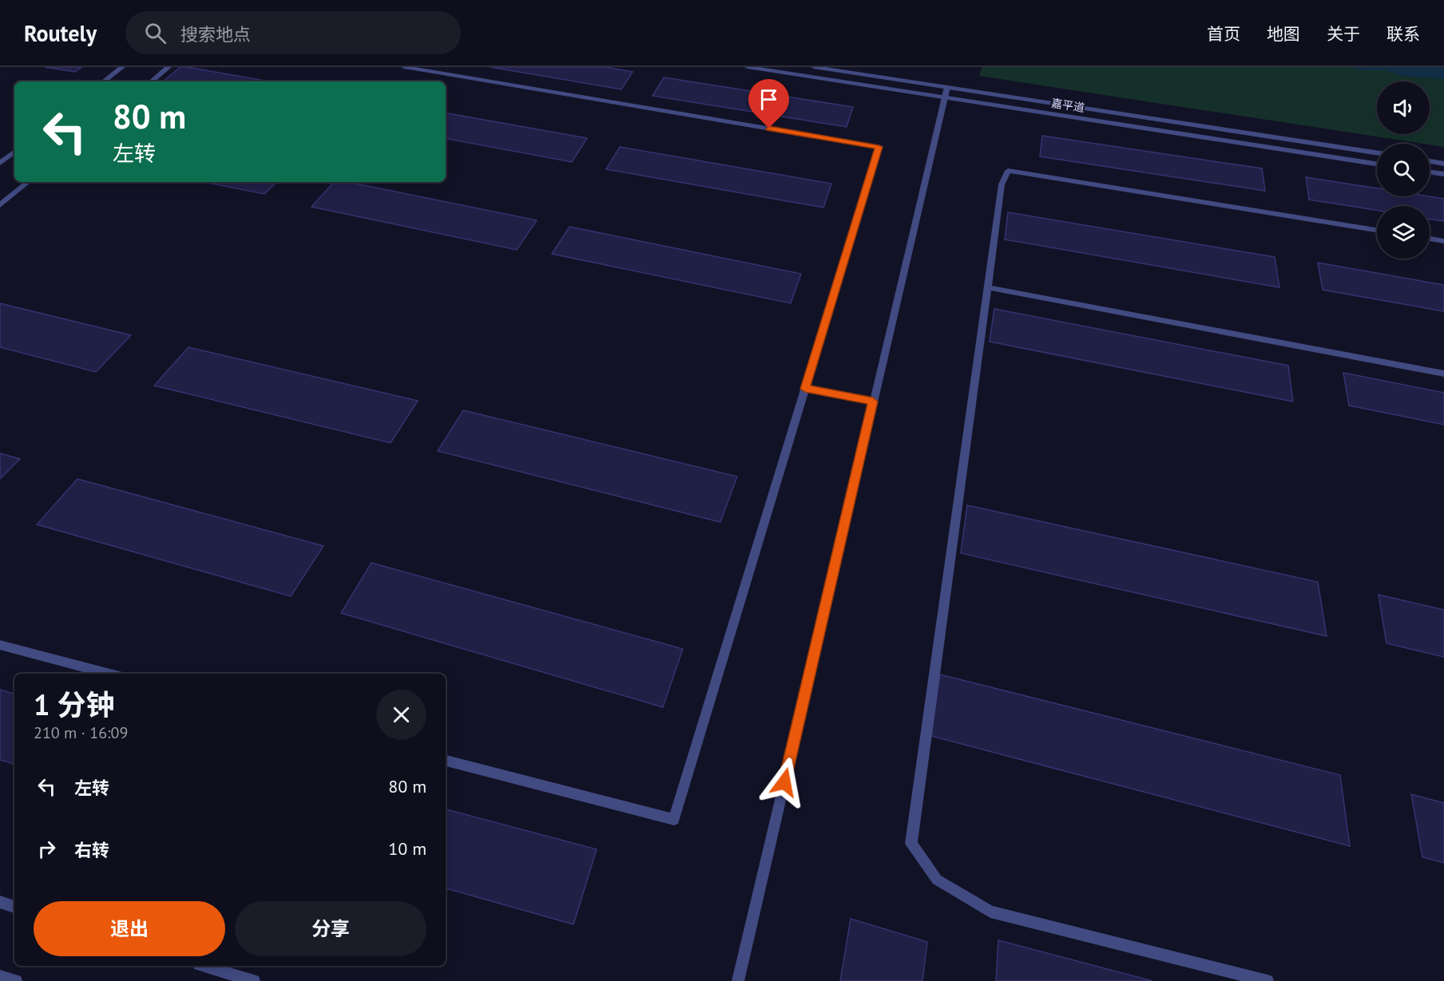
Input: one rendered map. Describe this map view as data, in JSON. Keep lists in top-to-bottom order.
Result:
{
  "streets": {
    "street": ["嘉平道"]
  },
  "page": {
    "header": "Routely",
    "search": "搜索地点",
    "nav": [
      "首页",
      "地图",
      "关于",
      "联系"
    ],
    "turn": ["80 m", "左转"],
    "heading": ["1 分钟", "210 m · 16:09"],
    "list": [
      {
        "name": "左转",
        "value": "80 m"
      },
      {
        "name": "右转",
        "value": "10 m"
      }
    ],
    "buttons": ["退出", "分享"]
  }
}
